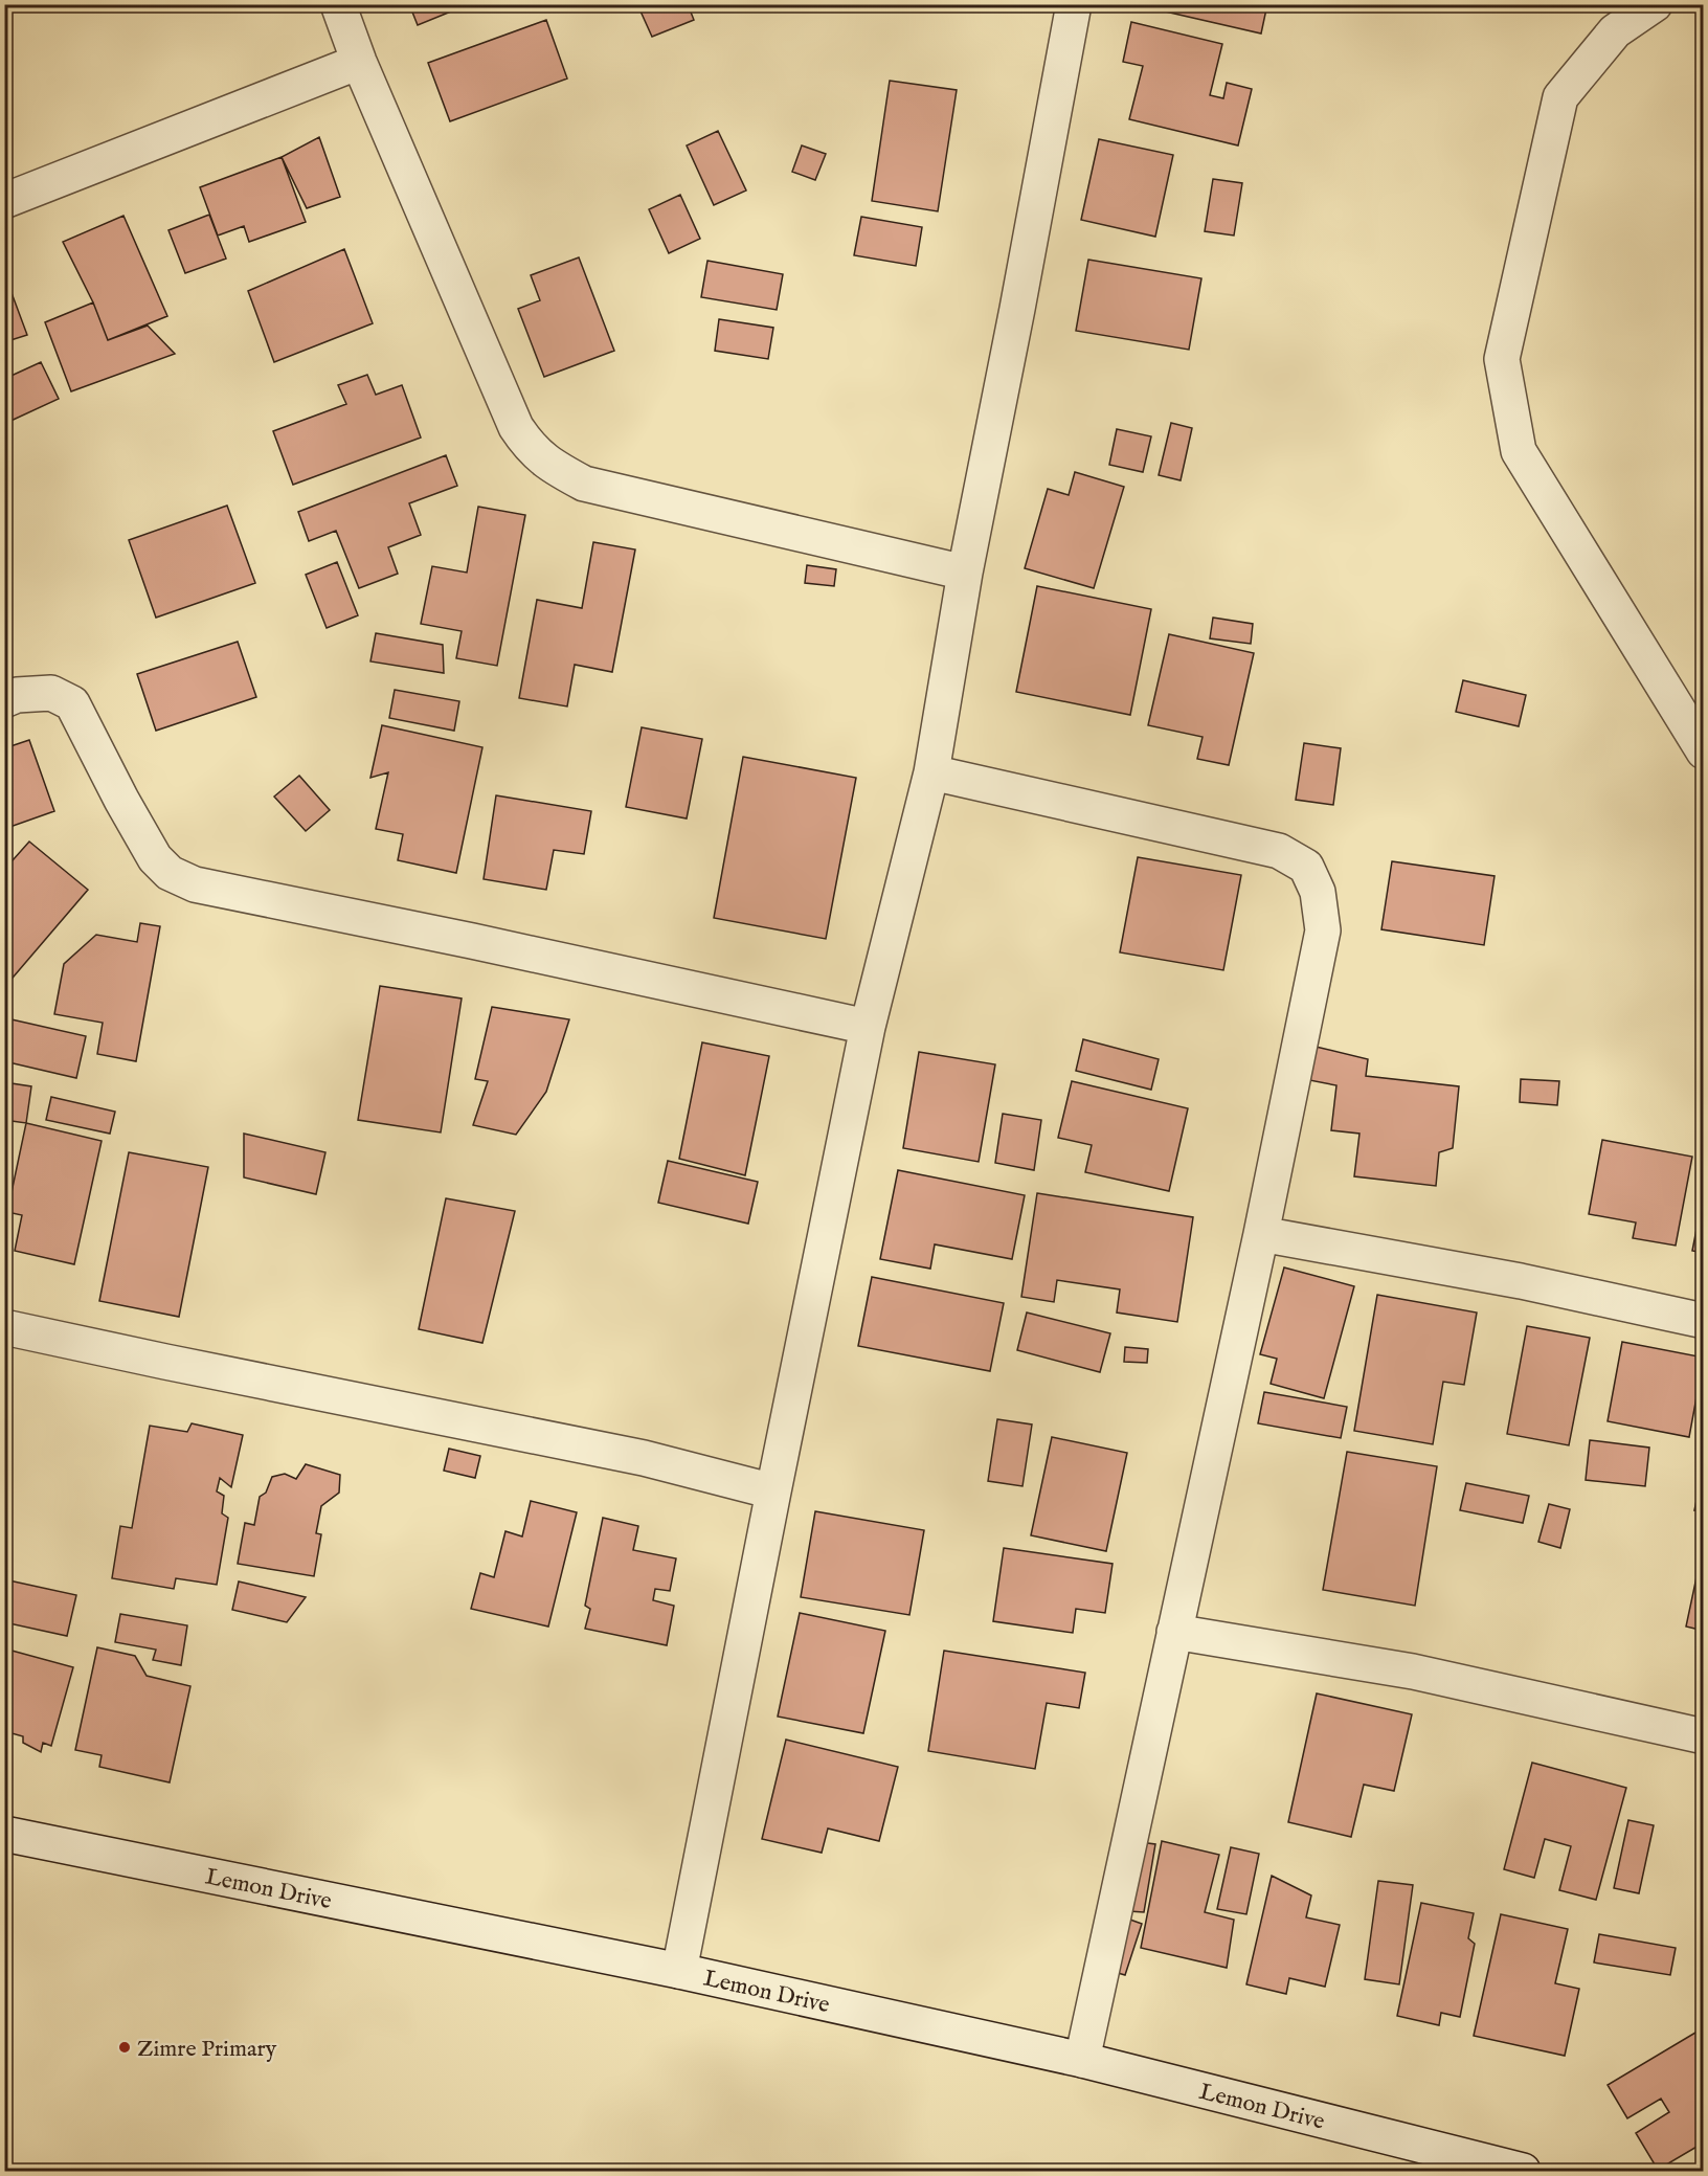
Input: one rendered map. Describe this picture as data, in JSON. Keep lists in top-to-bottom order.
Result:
{
  "streets": {
    "street": ["Lemon Drive"]
  },
  "places": ["Zimre Primary"]
}
